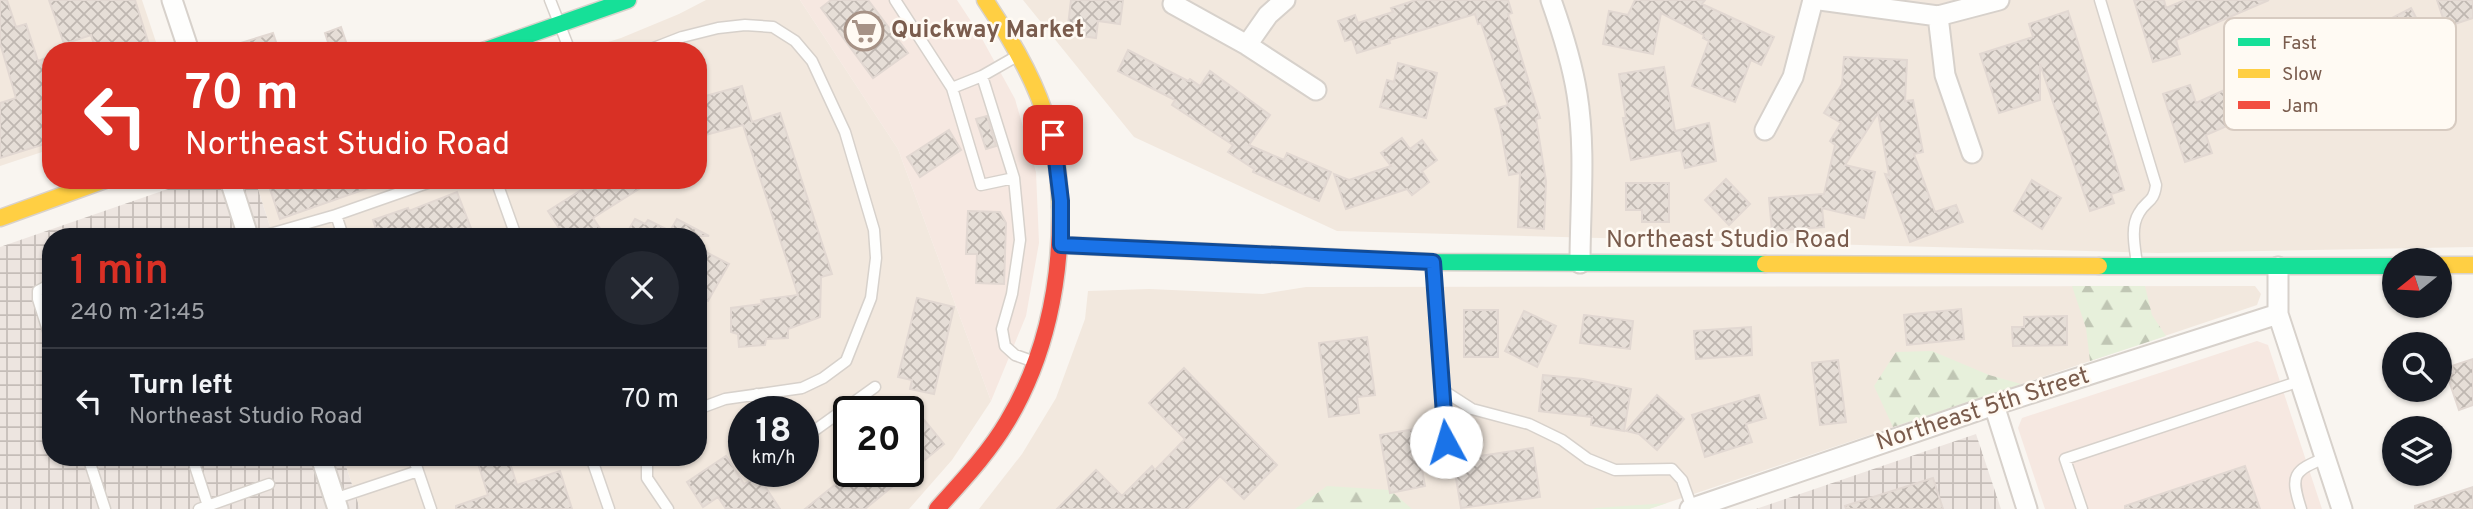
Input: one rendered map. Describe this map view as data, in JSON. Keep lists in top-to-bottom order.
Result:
{
  "streets": {
    "street": ["Northeast Studio Road", "Northeast 5th Street"]
  },
  "places": {
    "supermarket": ["Quickway Market"]
  },
  "legend": ["Fast", "Slow", "Jam"],
  "north": "left",
  "page": {
    "turn": ["70 m", "Northeast Studio Road"],
    "heading": ["1 min", "240 m · 21:45"],
    "list": [
      {
        "name": "Turn left",
        "note": "Northeast Studio Road",
        "value": "70 m"
      }
    ],
    "speed": "18 km/h",
    "limit": "20"
  }
}
